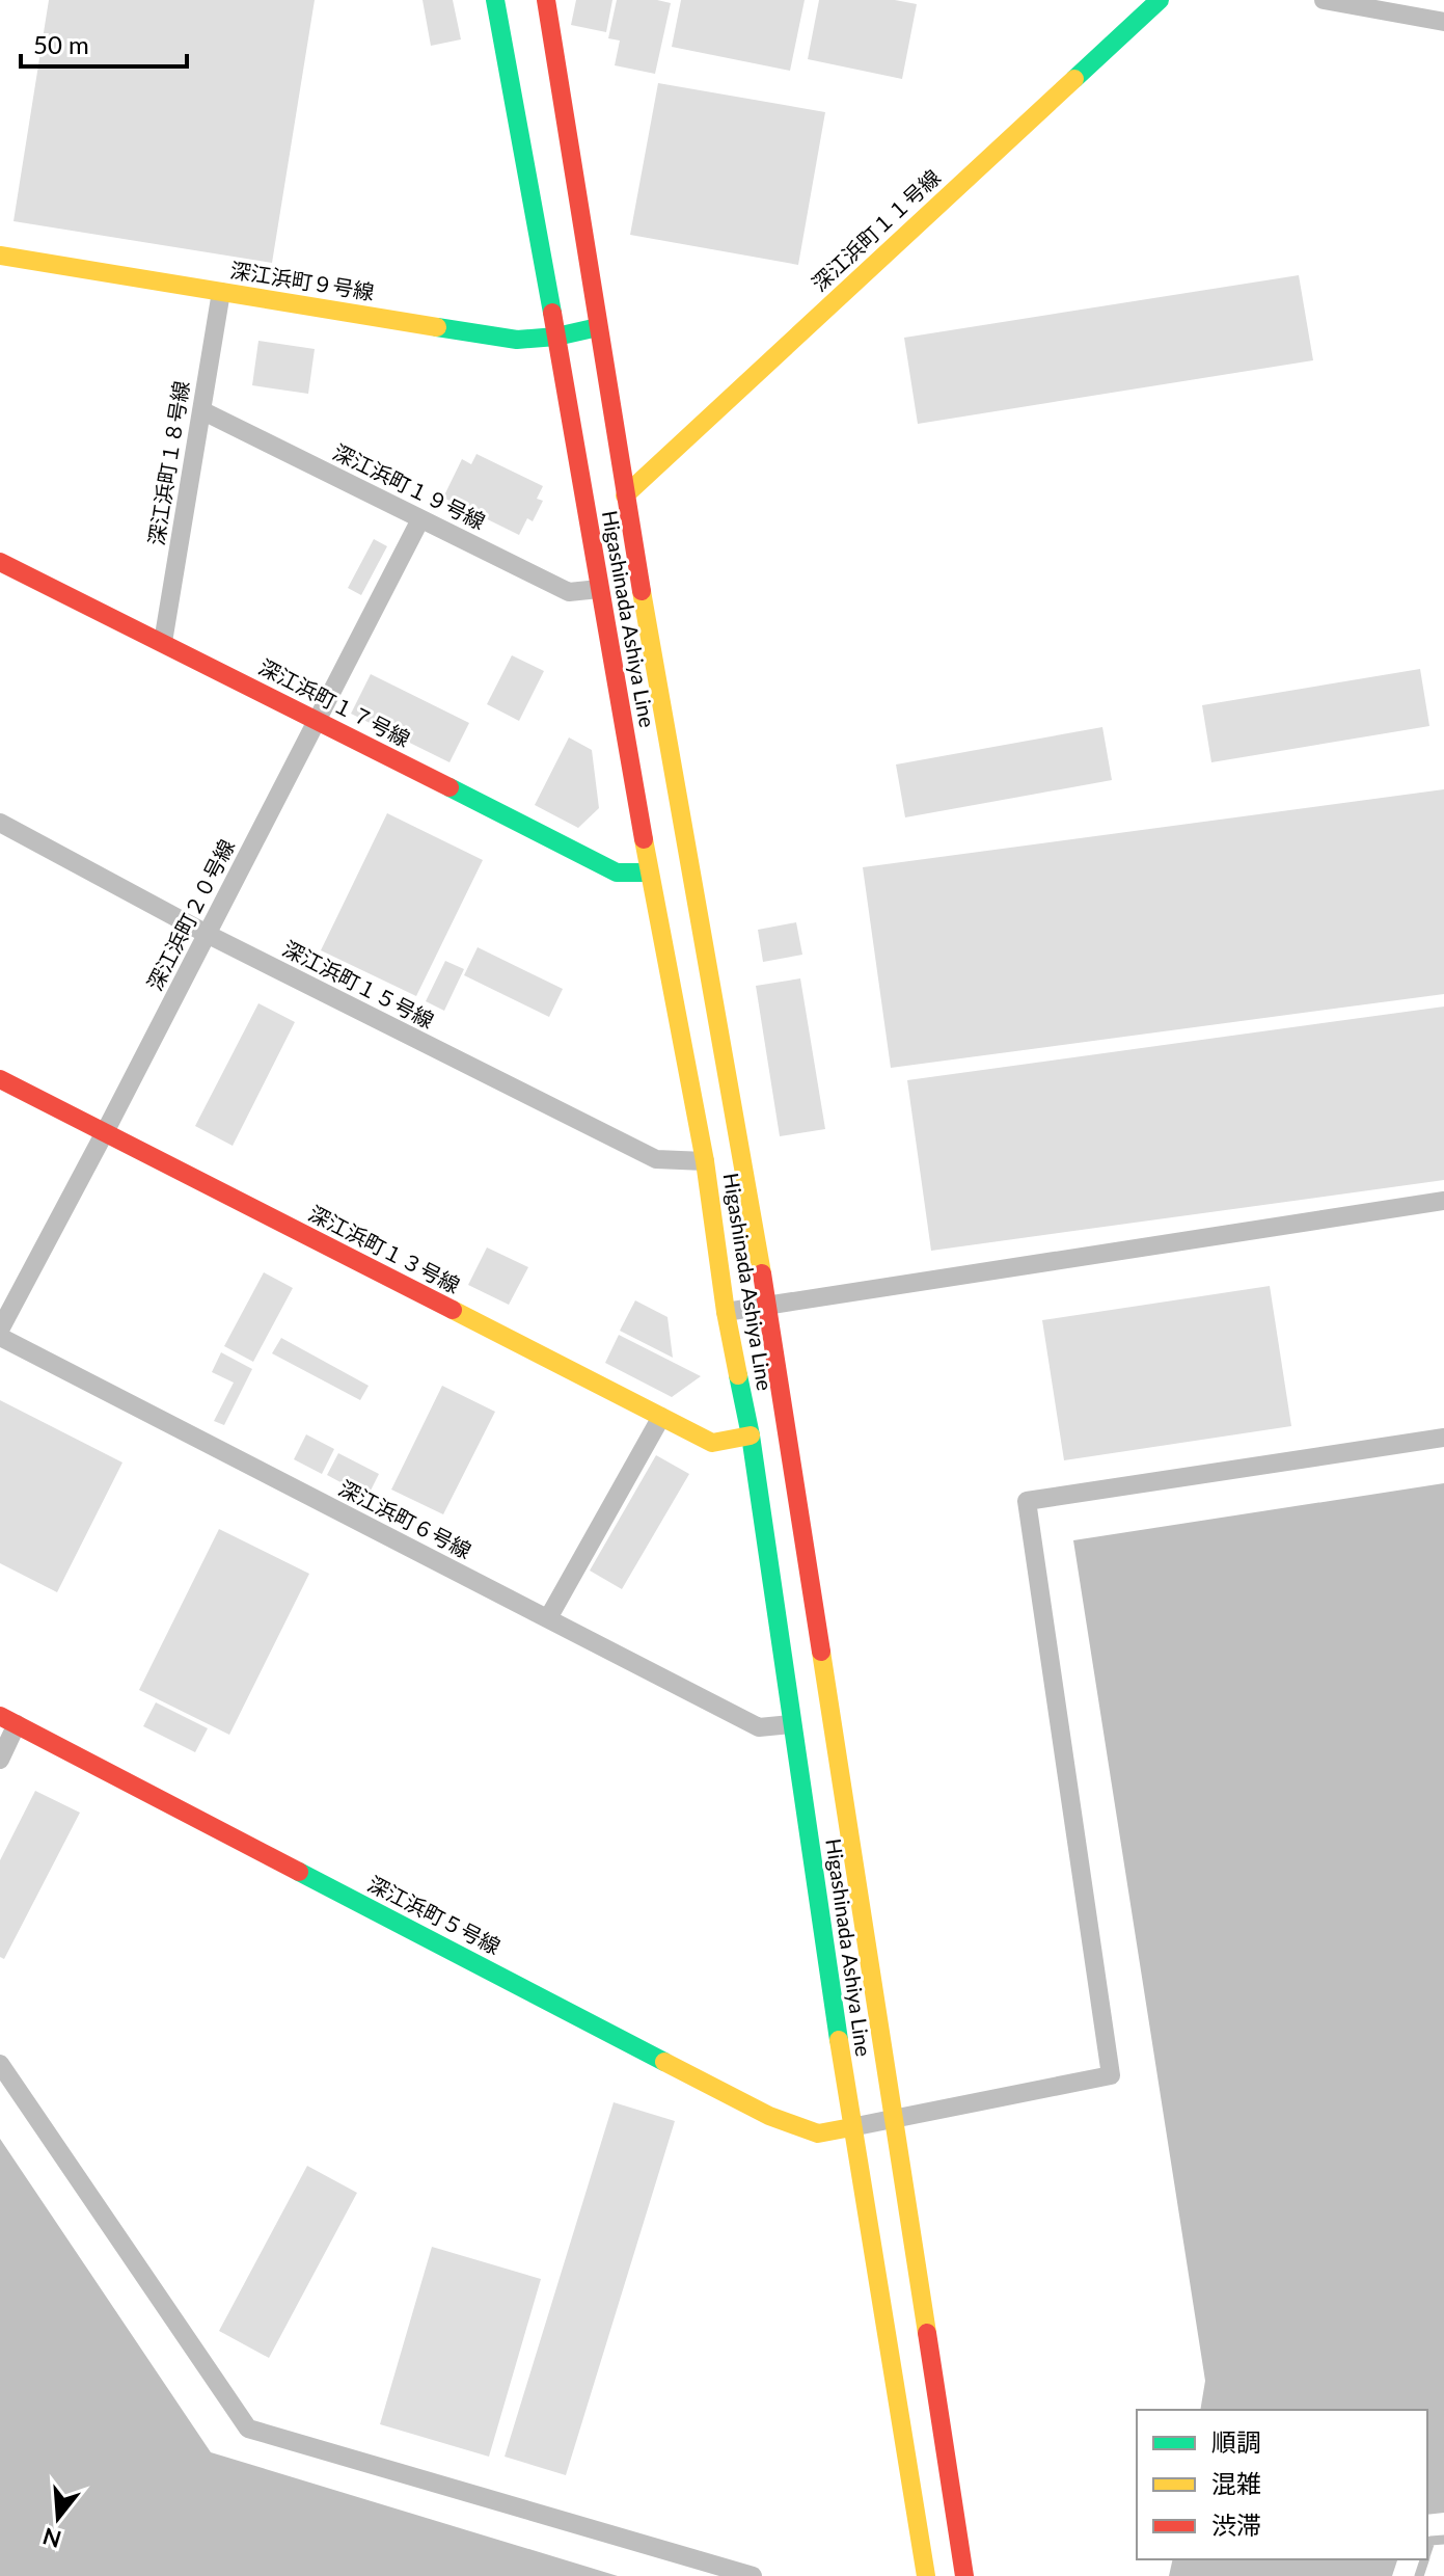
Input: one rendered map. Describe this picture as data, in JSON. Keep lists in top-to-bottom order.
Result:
{
  "streets": {
    "main road": [
      "深江浜町１１号線",
      "深江浜町９号線",
      "Higashinada Ashiya Line",
      "深江浜町１７号線",
      "深江浜町１３号線",
      "深江浜町５号線"
    ],
    "street": [
      "深江浜町１８号線",
      "深江浜町１９号線",
      "深江浜町２０号線",
      "深江浜町１５号線",
      "深江浜町６号線"
    ]
  },
  "crossings": [
    ["深江浜町１１号線", "Higashinada Ashiya Line"],
    ["深江浜町９号線", "深江浜町１８号線"],
    ["深江浜町９号線", "Higashinada Ashiya Line"],
    ["深江浜町１８号線", "深江浜町１９号線"],
    ["深江浜町１８号線", "深江浜町１７号線"],
    ["深江浜町１９号線", "Higashinada Ashiya Line"],
    ["深江浜町１９号線", "深江浜町２０号線"],
    ["Higashinada Ashiya Line", "深江浜町１７号線"],
    ["Higashinada Ashiya Line", "深江浜町１５号線"],
    ["Higashinada Ashiya Line", "深江浜町１３号線"],
    ["Higashinada Ashiya Line", "深江浜町６号線"],
    ["Higashinada Ashiya Line", "深江浜町５号線"],
    ["深江浜町１７号線", "深江浜町２０号線"],
    ["深江浜町２０号線", "深江浜町１５号線"],
    ["深江浜町２０号線", "深江浜町１３号線"]
  ],
  "legend": ["順調", "混雑", "渋滞"],
  "scale_bar": "50 m",
  "north": "bottom"
}
